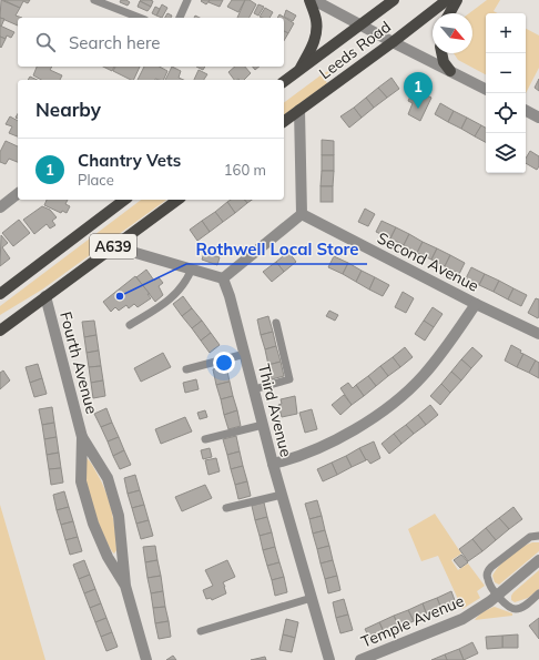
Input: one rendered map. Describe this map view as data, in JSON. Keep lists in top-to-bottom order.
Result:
{
  "streets": {
    "main road": ["Leeds Road", "A639"],
    "street": [
      "Second Avenue",
      "Fourth Avenue",
      "Third Avenue",
      "Temple Avenue"
    ]
  },
  "crossings": [
    ["A639", "Fourth Avenue"]
  ],
  "places": ["Rothwell Local Store"],
  "north": "bottom right",
  "page": {
    "map_buttons": ["+", "−"],
    "search": "Search here",
    "pins": "1",
    "heading": "Nearby",
    "list": [
      {
        "mark": "1",
        "name": "Chantry Vets",
        "note": "Place",
        "value": "160 m"
      }
    ]
  }
}
